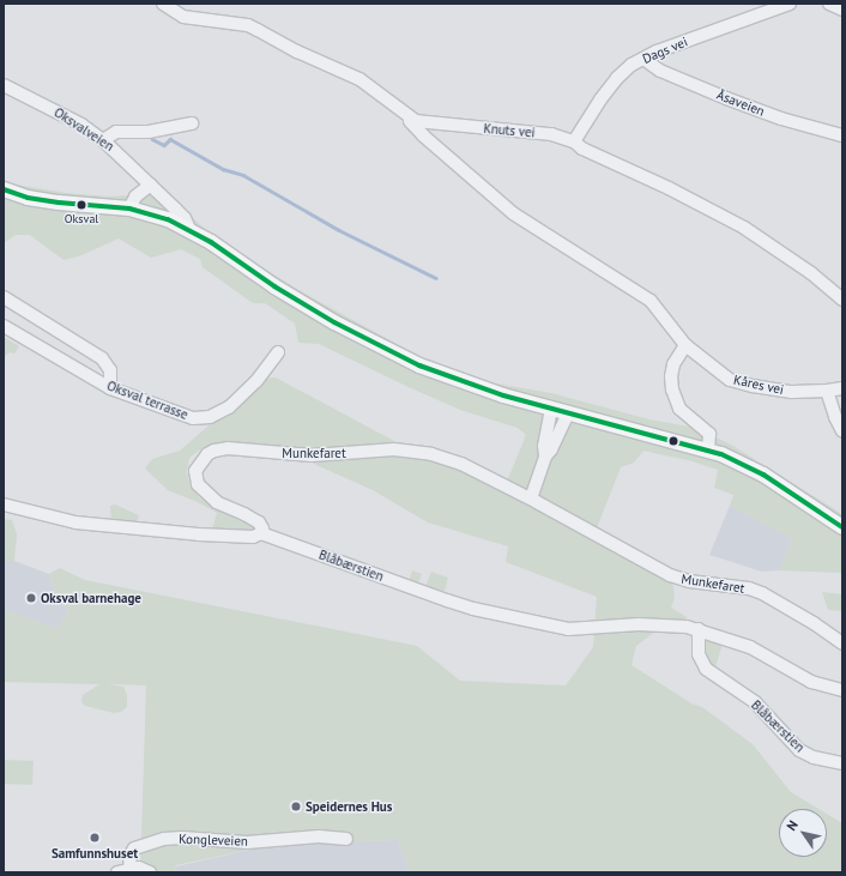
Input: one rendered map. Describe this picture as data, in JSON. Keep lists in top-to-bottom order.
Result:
{
  "streets": {
    "street": [
      "Dags vei",
      "Åsaveien",
      "Oksvalveien",
      "Knuts vei",
      "Kåres vei",
      "Oksval terrasse",
      "Munkefaret",
      "Blåbærstien",
      "Kongleveien"
    ]
  },
  "crossings": [
    ["Dags vei", "Åsaveien"],
    ["Dags vei", "Knuts vei"],
    ["Knuts vei", "Kåres vei"],
    ["Munkefaret", "Blåbærstien"]
  ],
  "places": [
    "Oksval",
    "Oksval barnehage",
    "Speidernes Hus",
    "Samfunnshuset"
  ],
  "north": "top left"
}
